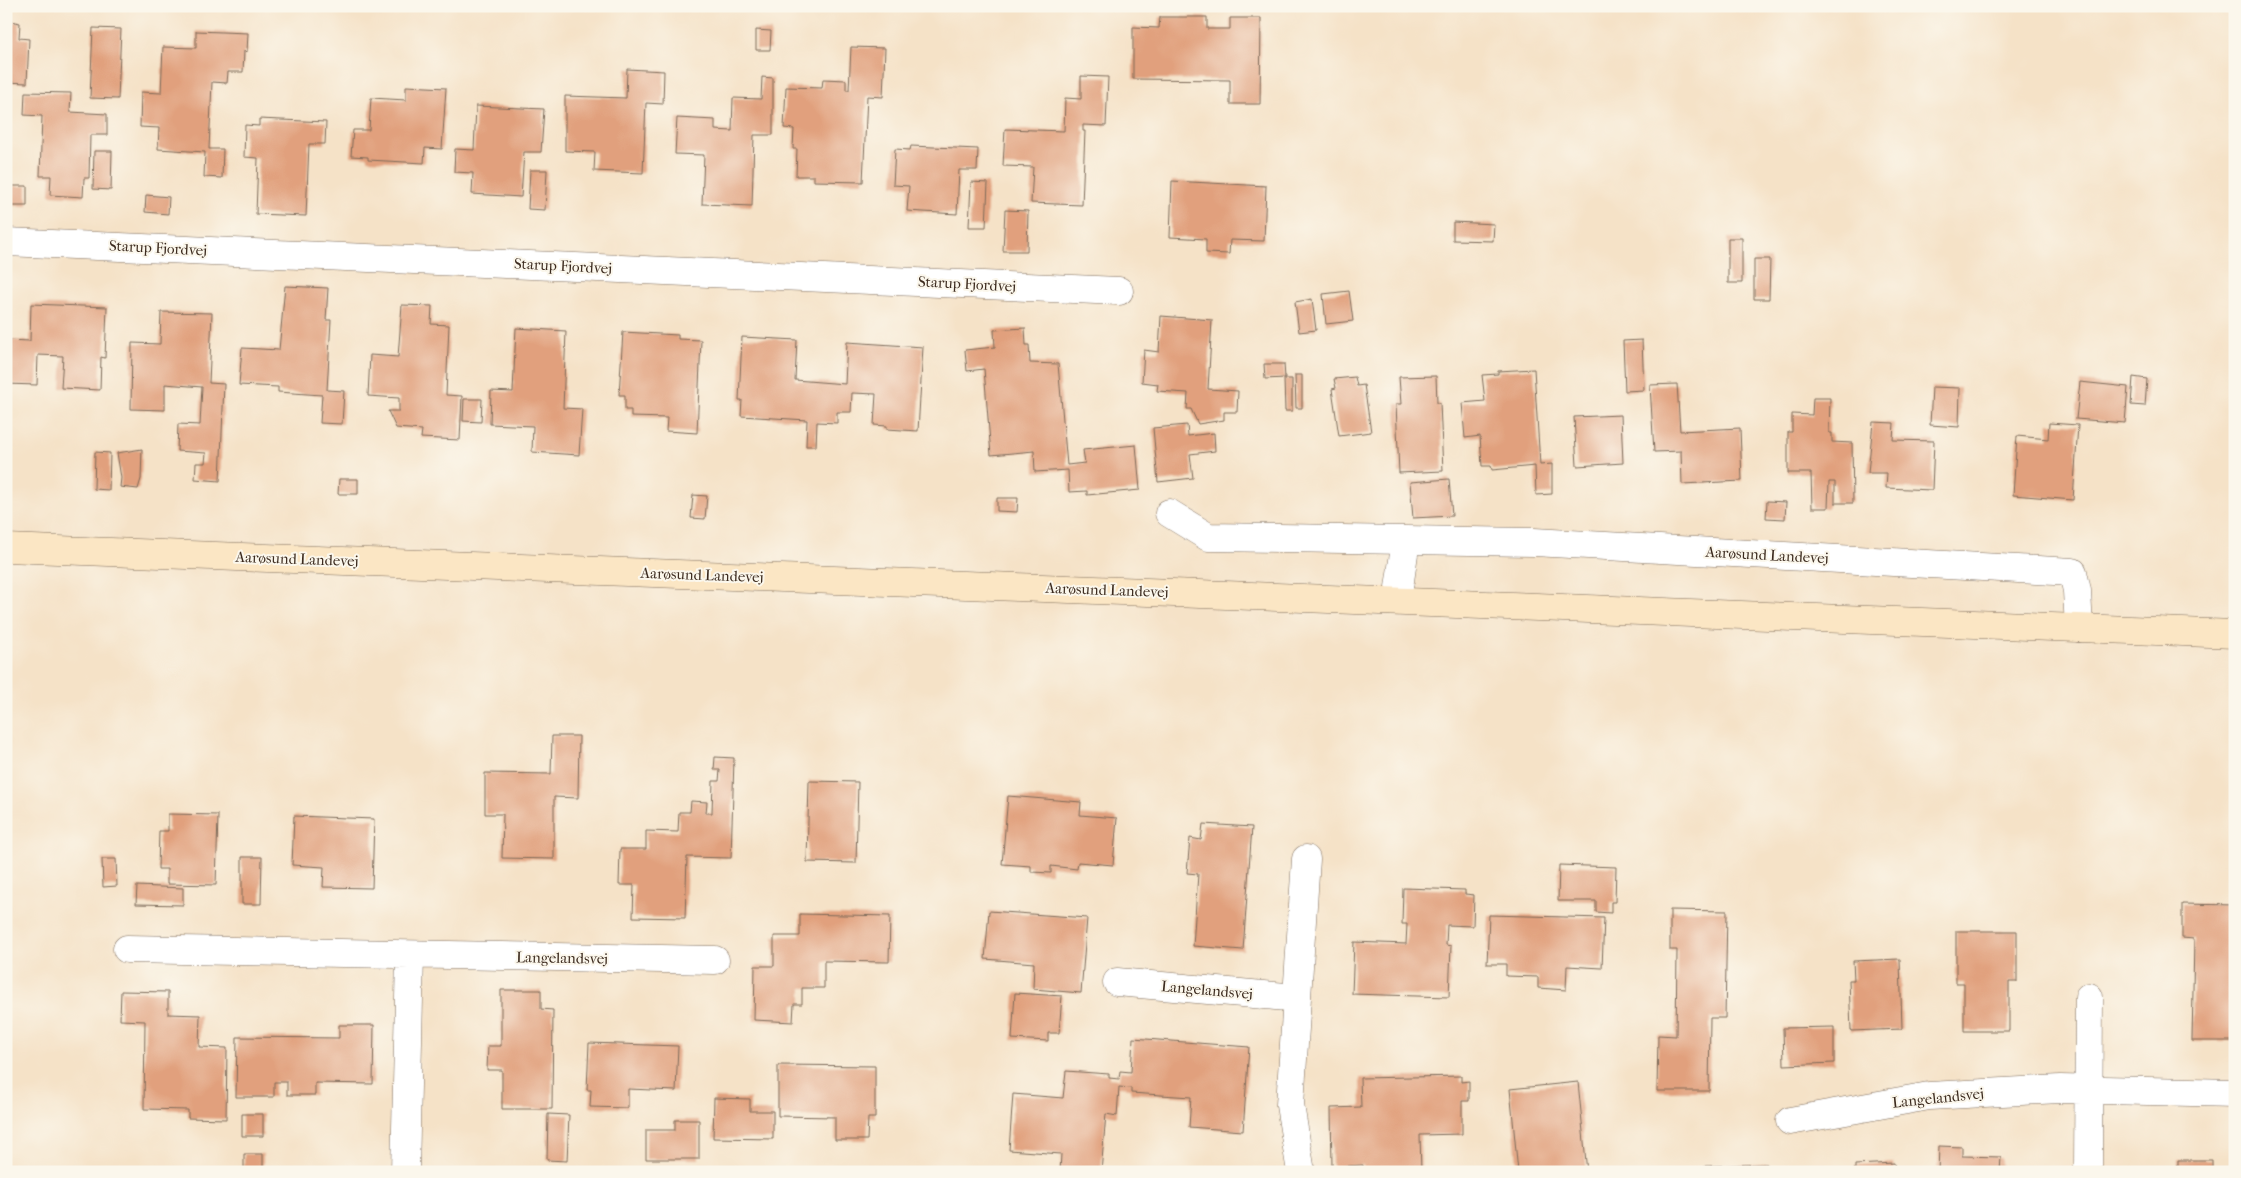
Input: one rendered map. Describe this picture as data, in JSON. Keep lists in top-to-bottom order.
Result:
{
  "streets": {
    "street": ["Starup Fjordvej", "Aarøsund Landevej", "Langelandsvej"]
  }
}
